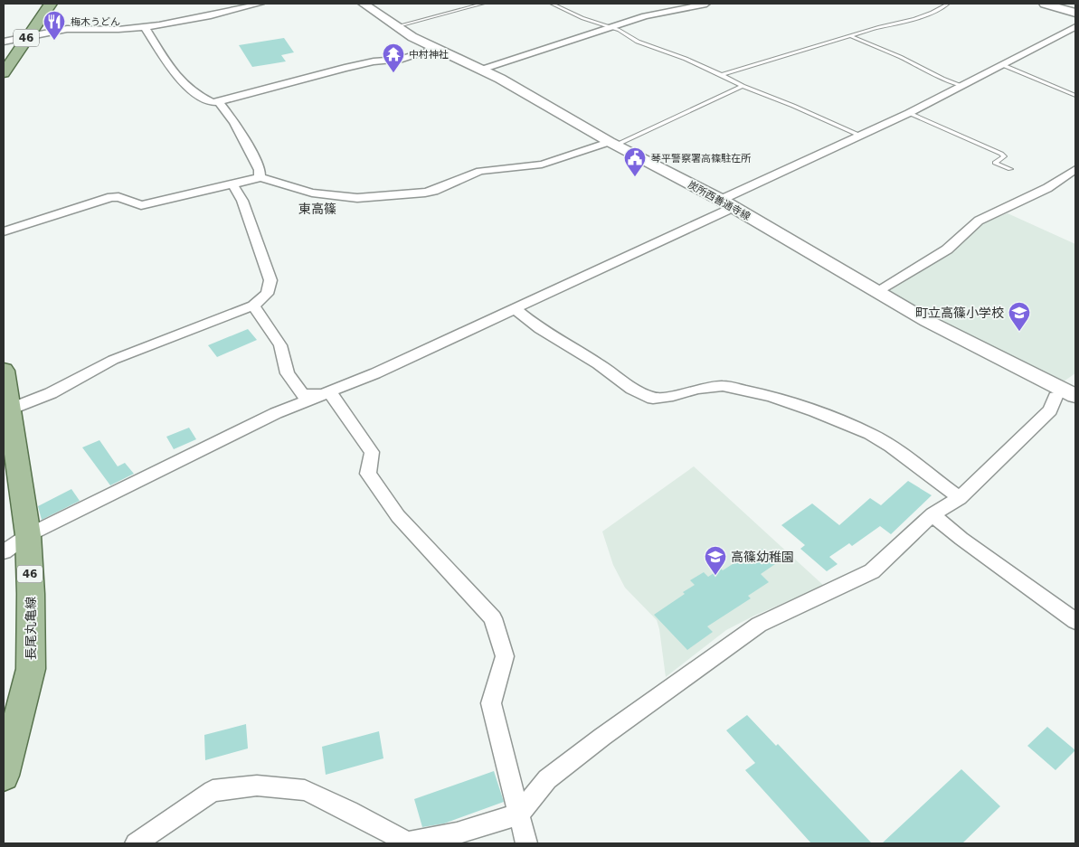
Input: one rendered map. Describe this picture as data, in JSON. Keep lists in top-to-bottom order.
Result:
{
  "streets": {
    "main road": ["46", "炭所西善通寺線", "長尾丸亀線"]
  },
  "districts": ["東高篠"],
  "places": {
    "restaurant": ["梅木うどん"],
    "temple": ["中村神社"],
    "public building": ["琴平警察署高篠駐在所"],
    "school or university": ["町立高篠小学校", "高篠幼稚園"]
  }
}
